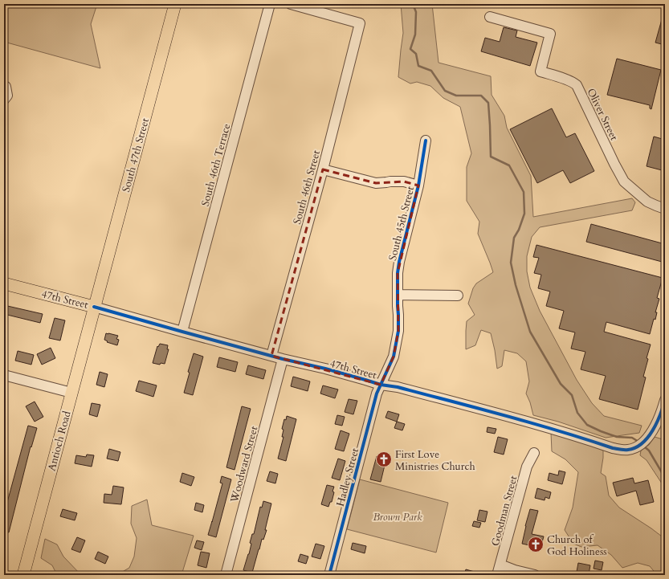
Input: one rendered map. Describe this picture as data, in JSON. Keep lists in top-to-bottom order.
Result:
{
  "streets": {
    "main road": ["South 47th Street", "47th Street", "Antioch Road"],
    "street": [
      "Oliver Street",
      "South 46th Terrace",
      "South 46th Street",
      "South 45th Street",
      "Woodward Street",
      "Hadley Street",
      "Goodman Street"
    ]
  },
  "crossings": [
    ["South 47th Street", "47th Street"],
    ["South 47th Street", "Antioch Road"],
    ["South 46th Terrace", "47th Street"],
    ["South 46th Street", "47th Street"],
    ["South 45th Street", "47th Street"],
    ["South 45th Street", "Hadley Street"],
    ["47th Street", "Antioch Road"],
    ["47th Street", "Woodward Street"],
    ["47th Street", "Hadley Street"]
  ],
  "parks": ["Brown Park"],
  "places": {
    "church": ["First Love Ministries Church", "Church of God Holiness"]
  }
}
